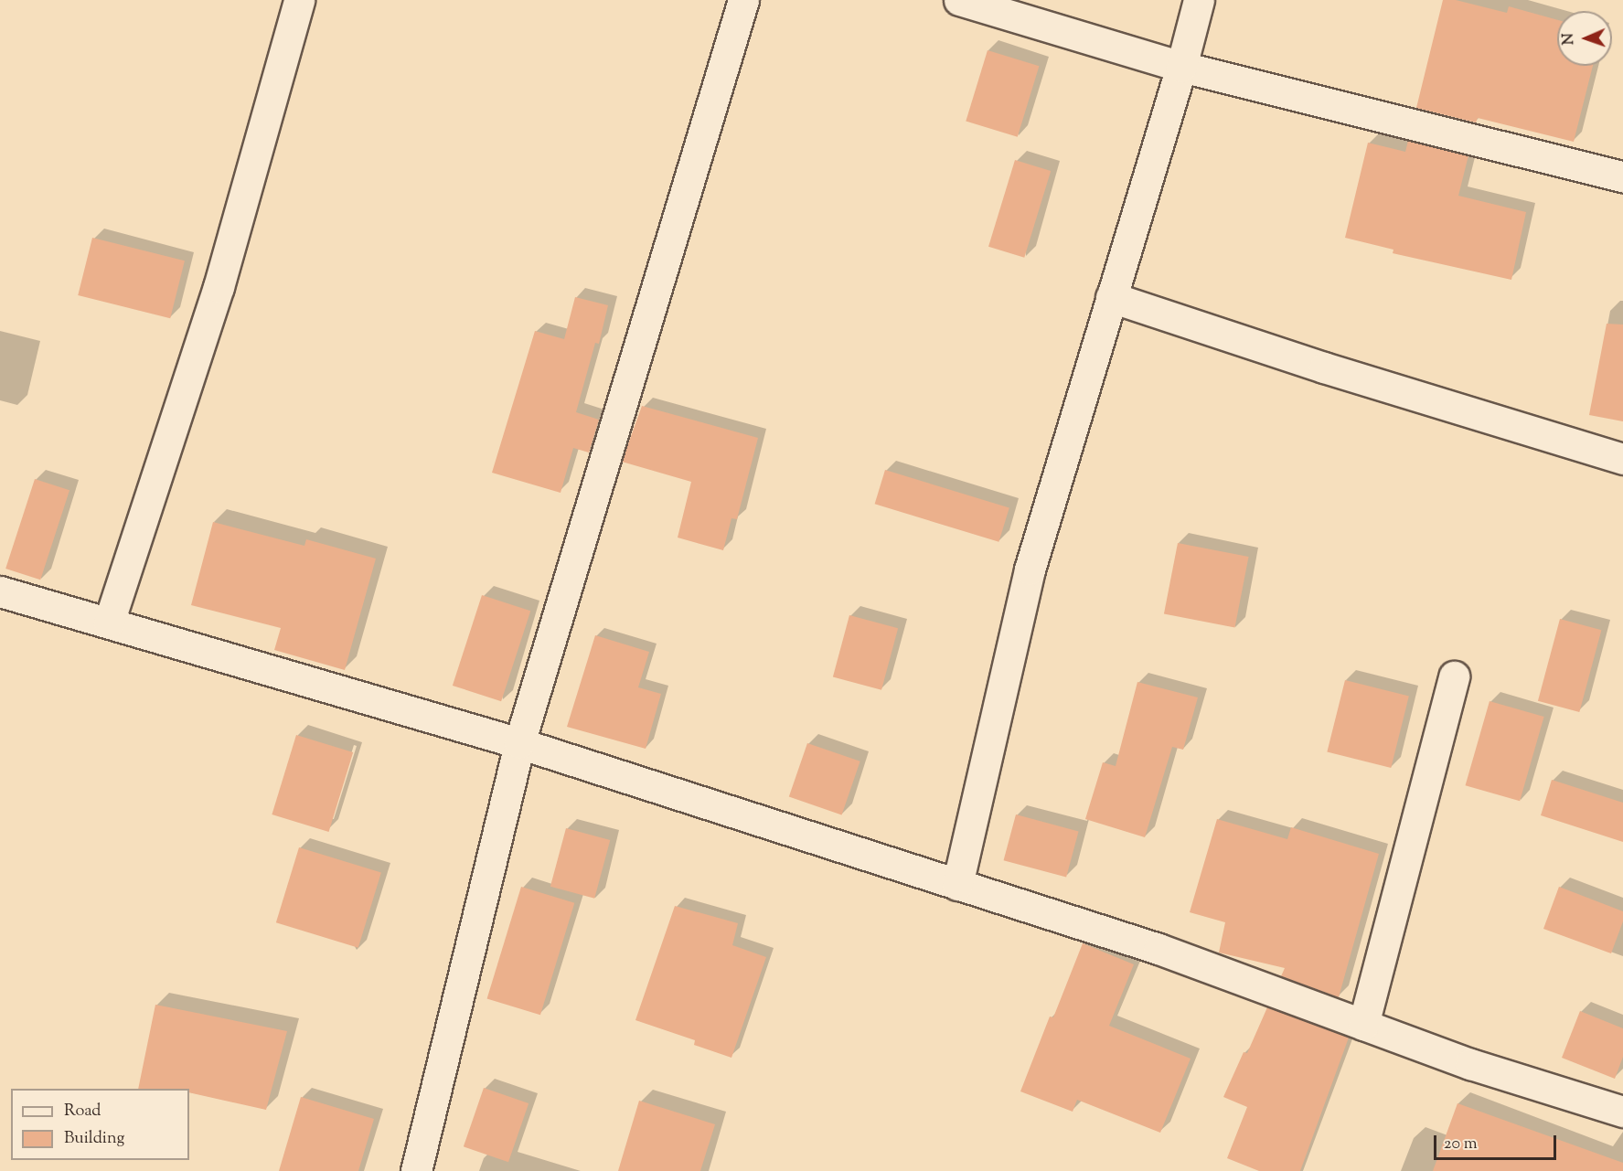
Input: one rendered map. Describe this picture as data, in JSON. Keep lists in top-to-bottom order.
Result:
{
  "legend": ["Road", "Building"],
  "scale_bar": "20 m",
  "north": "left"
}
